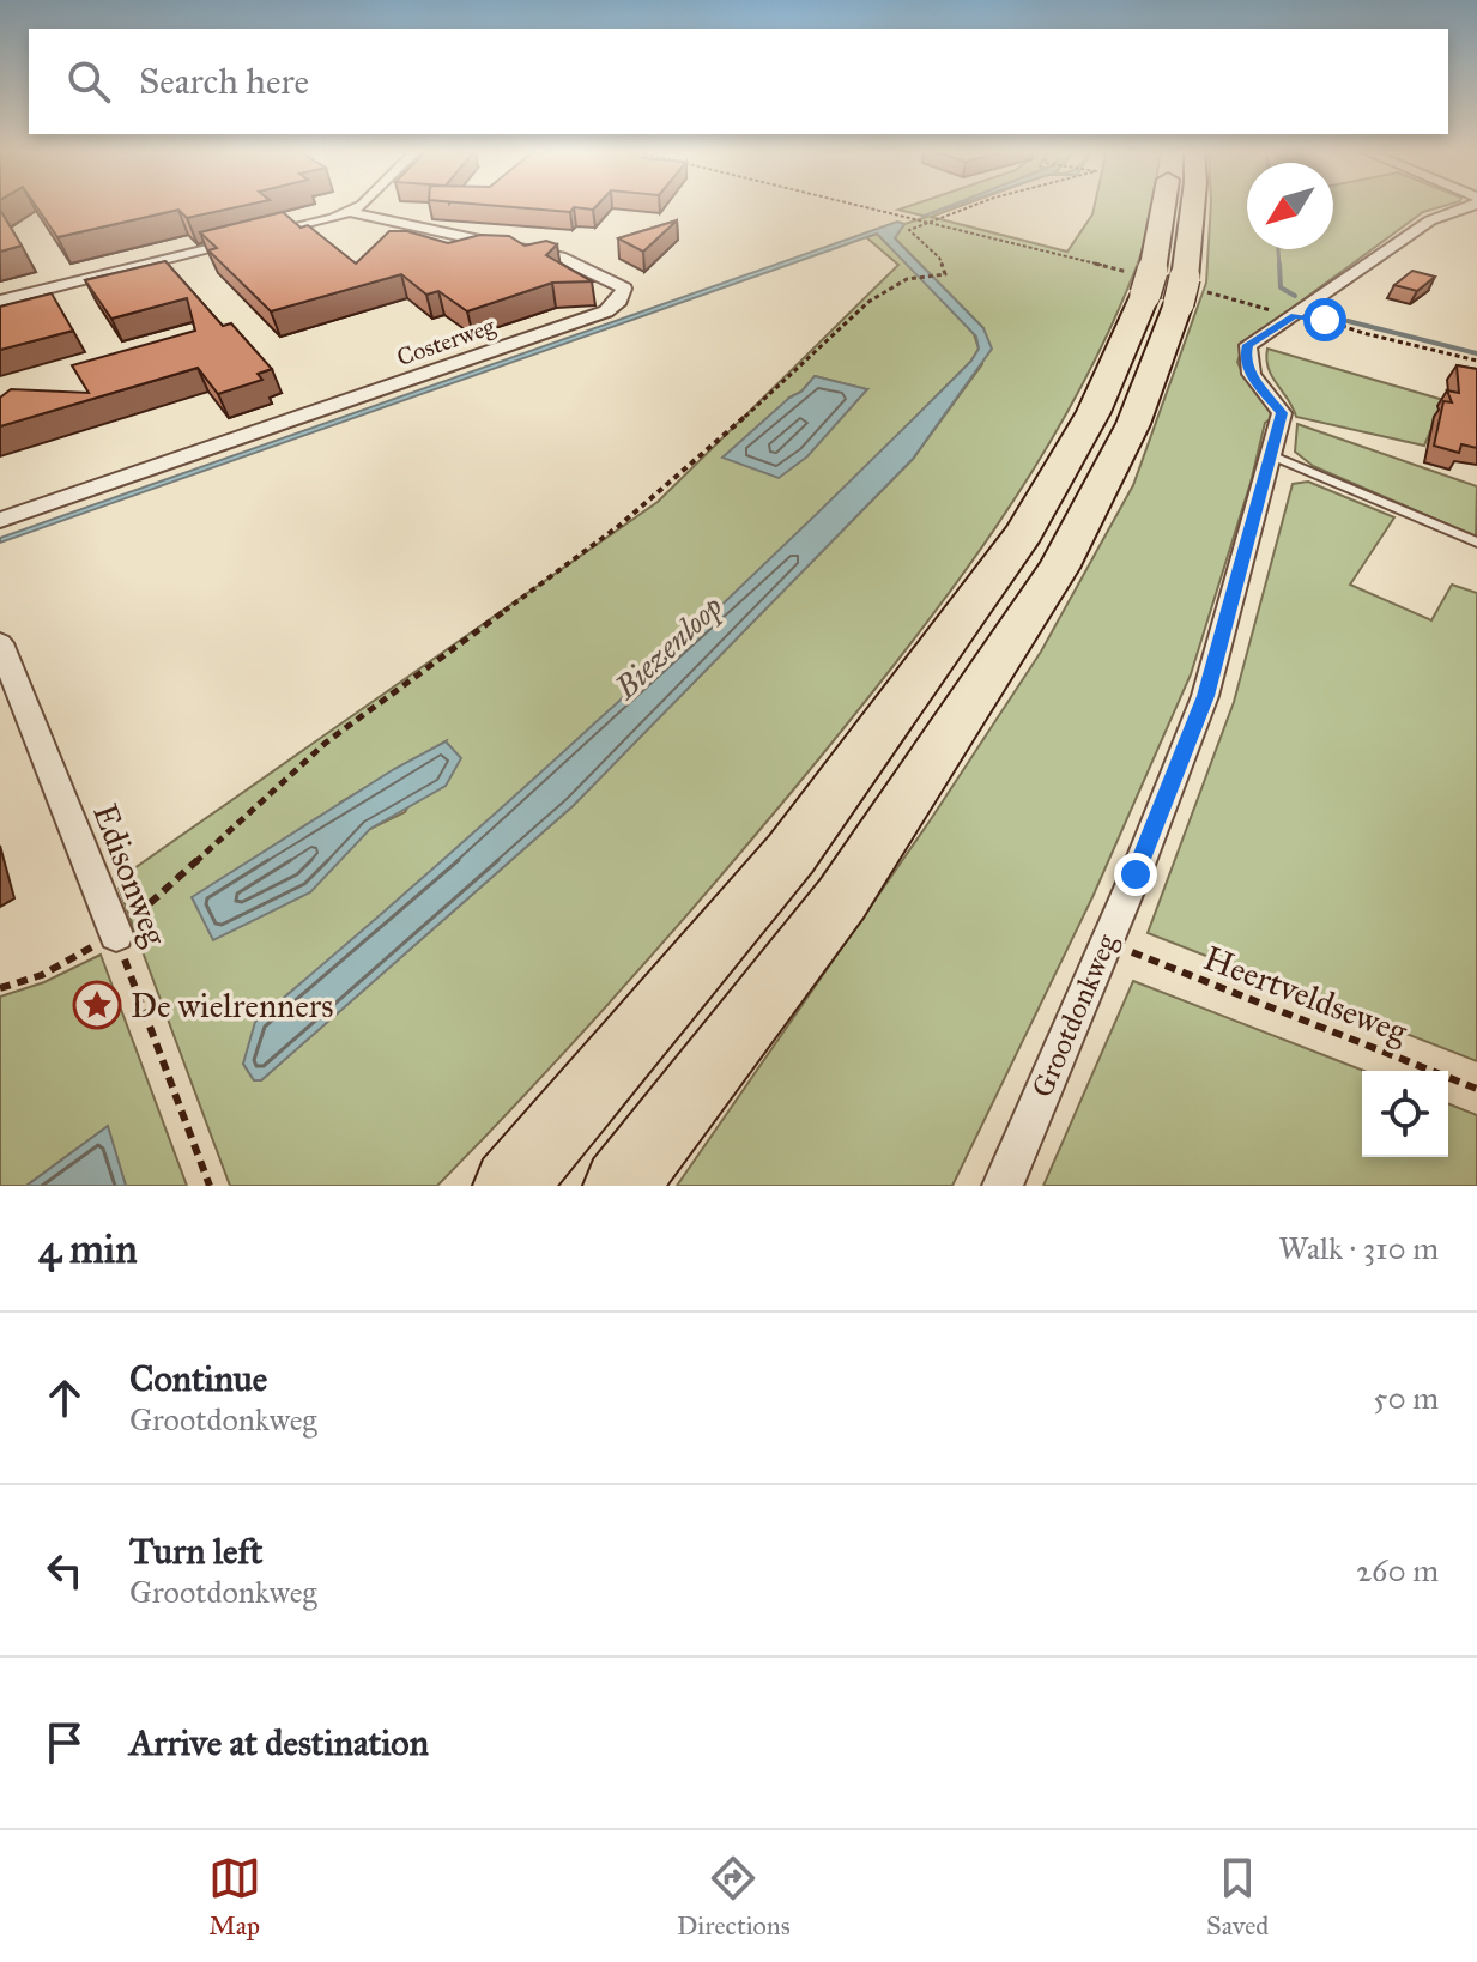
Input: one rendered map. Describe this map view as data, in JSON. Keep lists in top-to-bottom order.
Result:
{
  "streets": {
    "street": ["Costerweg", "Edisonweg", "Grootdonkweg"],
    "path": ["Heertveldseweg"]
  },
  "water": ["Biezenloop"],
  "places": {
    "place": ["De wielrenners"]
  },
  "north": "bottom left",
  "page": {
    "search": "Search here",
    "heading": ["4 min", "Walk · 310 m"],
    "list": [
      ["Continue", "Grootdonkweg", "50 m"],
      ["Turn left", "Grootdonkweg", "260 m"],
      "Arrive at destination"
    ],
    "nav": ["Map", "Directions", "Saved"]
  }
}
